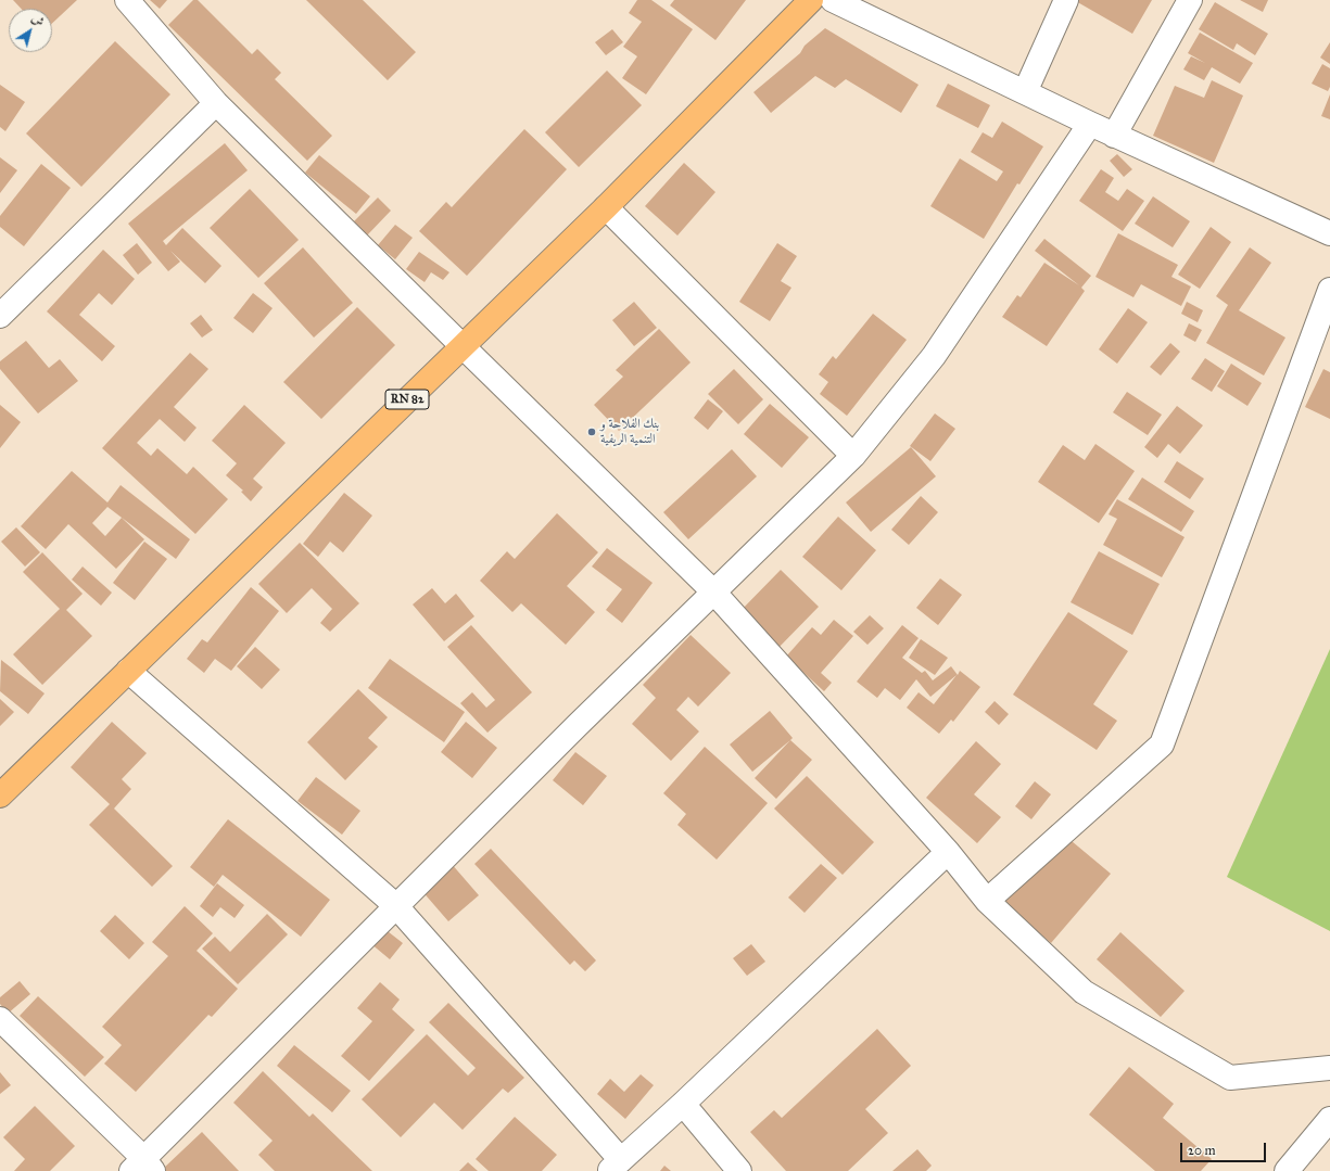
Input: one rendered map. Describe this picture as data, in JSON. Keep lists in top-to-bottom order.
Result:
{
  "streets": {
    "main road": ["RN 82"]
  },
  "places": ["بنك الفلاحة و التنمية الريفية"],
  "scale_bar": "20 m",
  "north": "top right"
}
